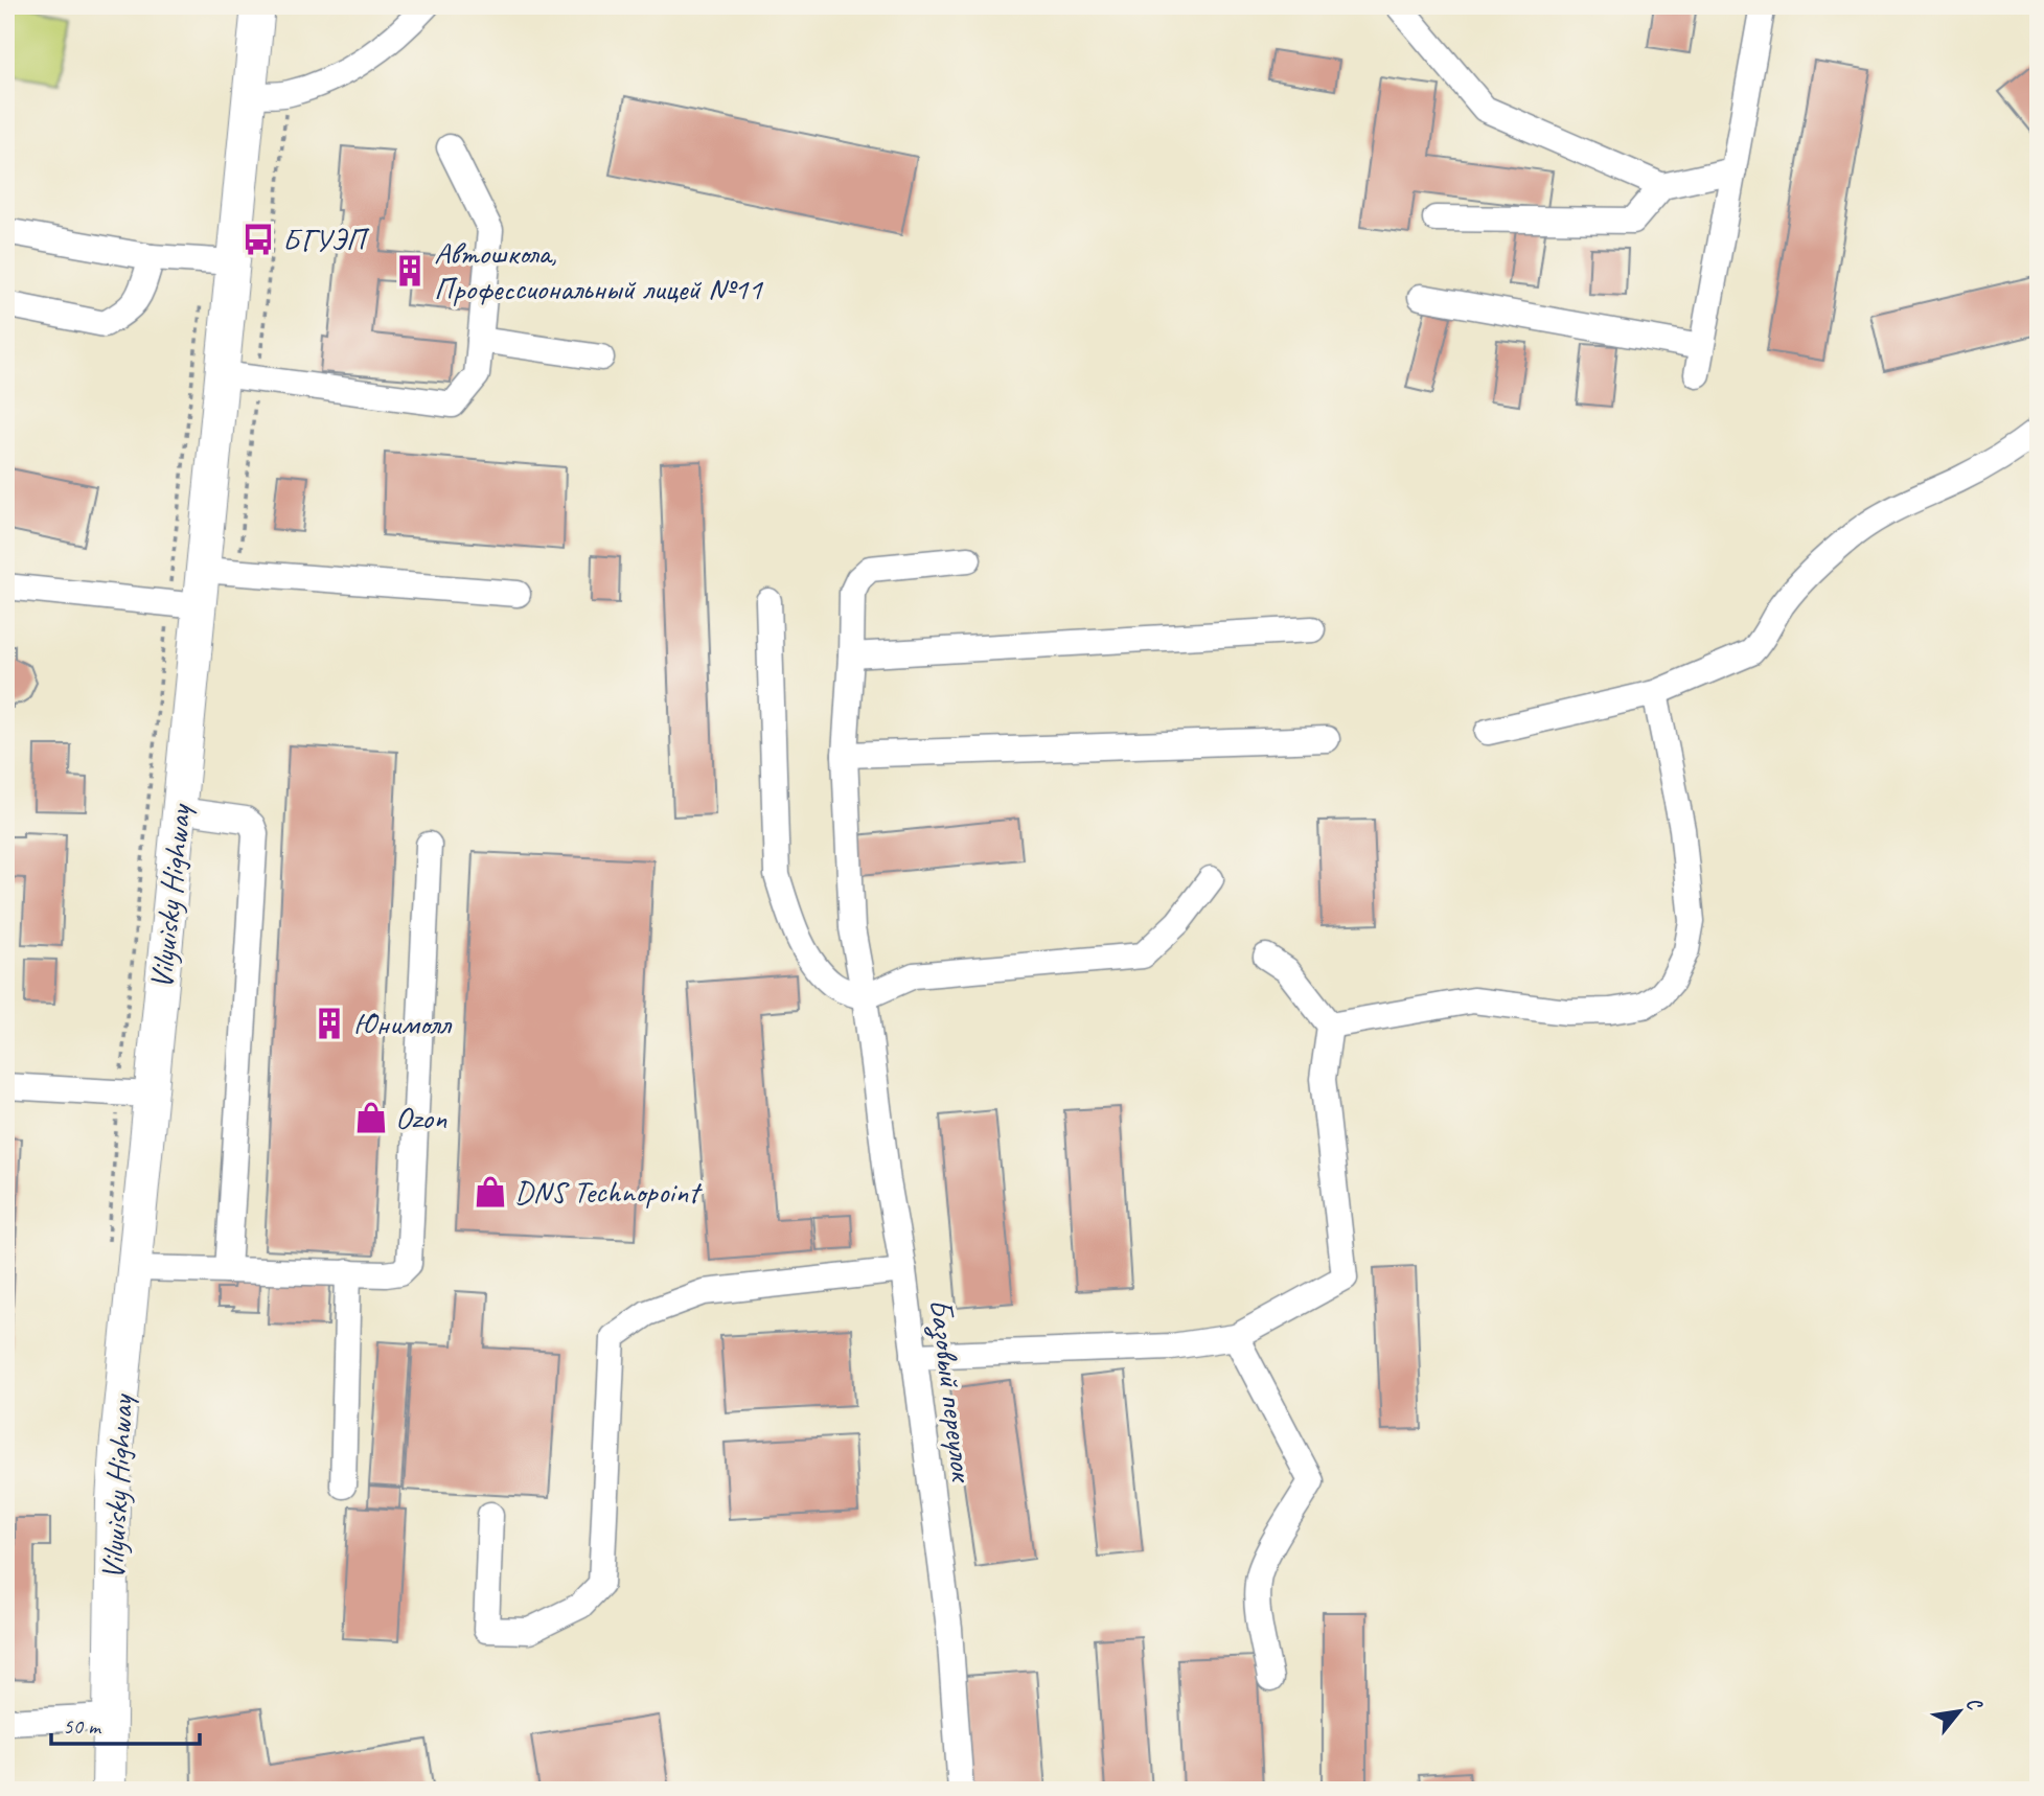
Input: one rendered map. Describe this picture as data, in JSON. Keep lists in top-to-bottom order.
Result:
{
  "streets": {
    "main road": ["Vilyuisky Highway"],
    "street": ["Базовый переулок"]
  },
  "places": {
    "bus stop": ["БГУЭП"],
    "building": ["Автошкола, Профессиональный лицей №11", "Юнимолл"],
    "shop": ["Ozon", "DNS Technopoint"]
  },
  "scale_bar": "50 m",
  "north": "top right"
}
